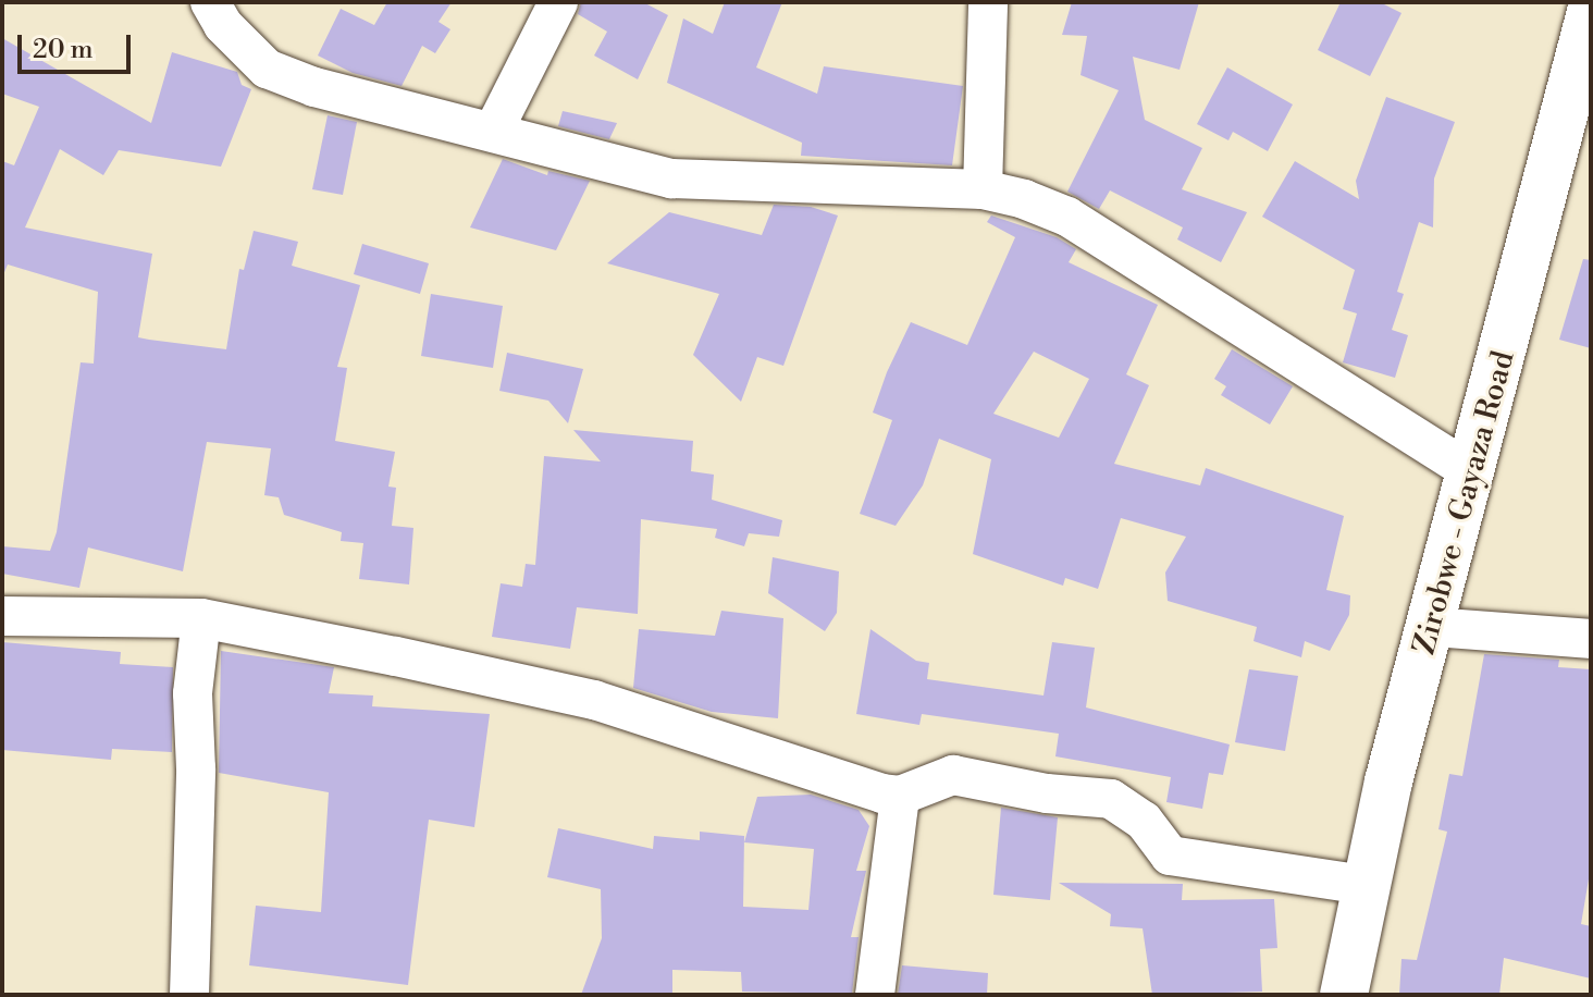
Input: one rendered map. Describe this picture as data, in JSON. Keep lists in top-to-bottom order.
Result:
{
  "streets": {
    "street": ["Zirobwe - Gayaza Road"]
  },
  "scale_bar": "20 m"
}
